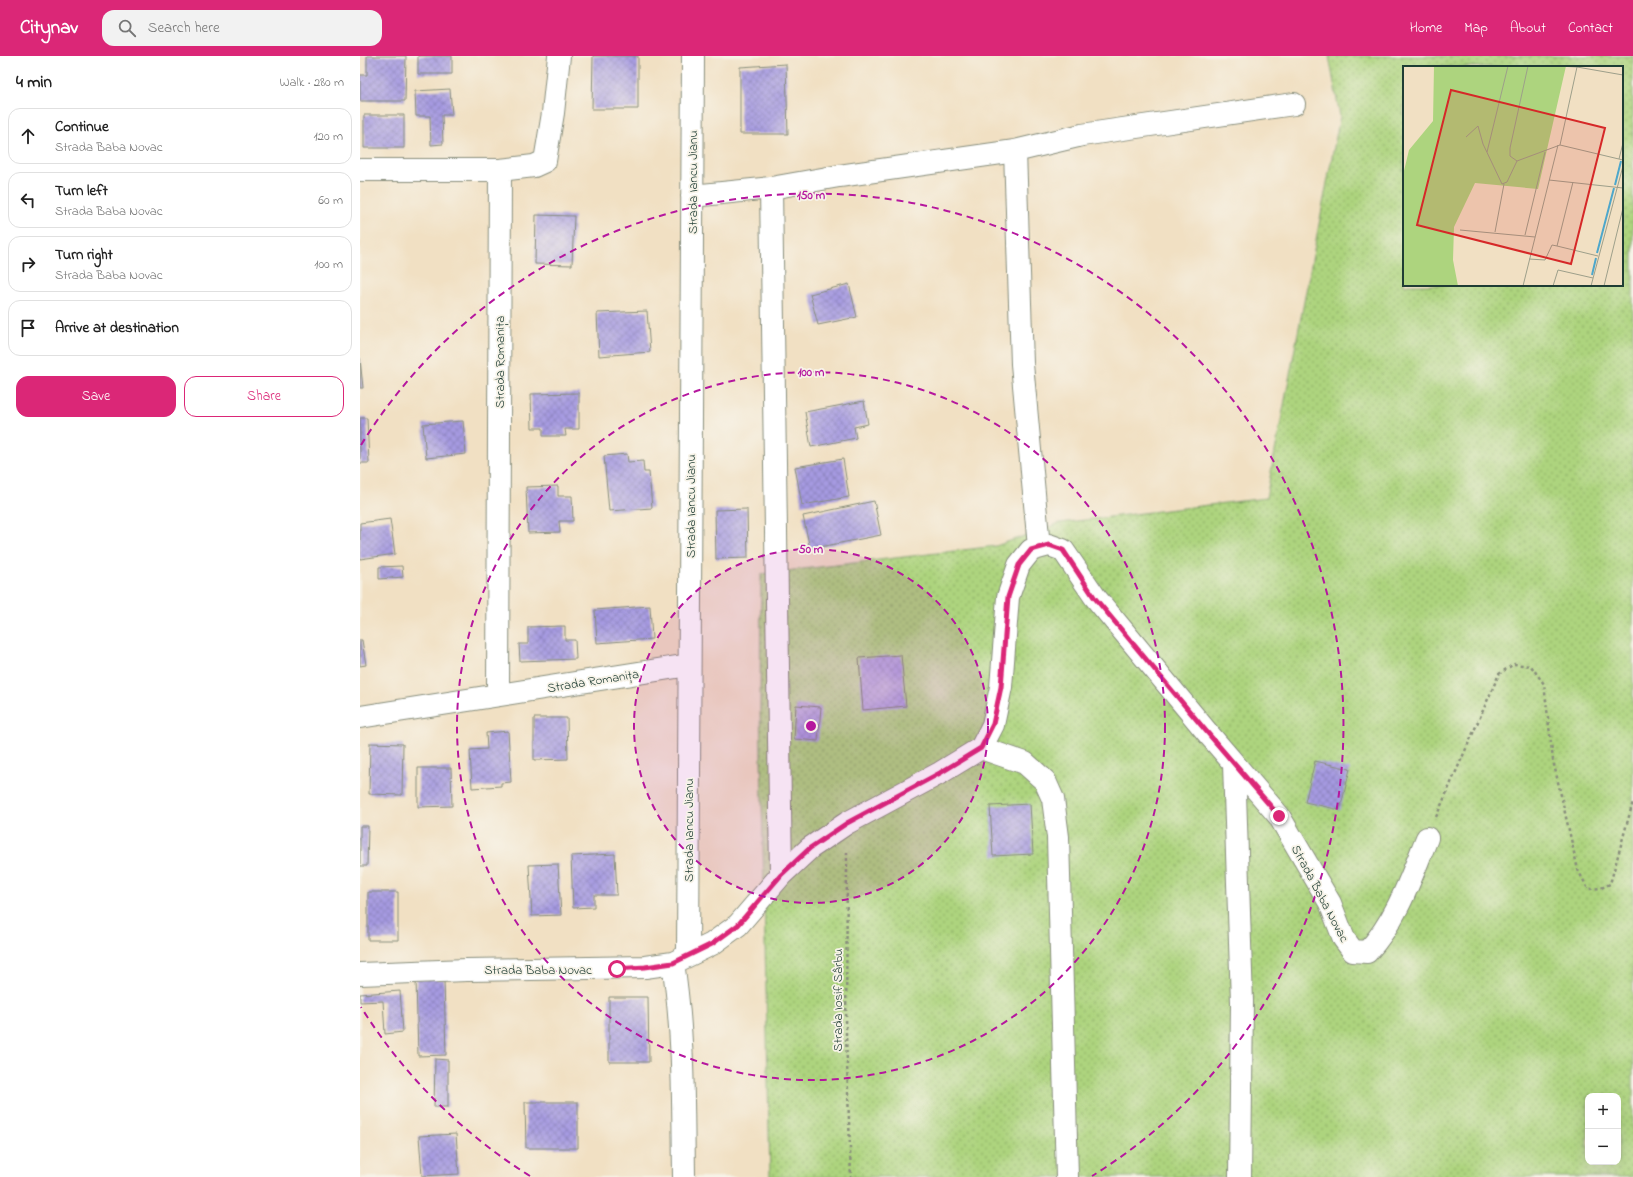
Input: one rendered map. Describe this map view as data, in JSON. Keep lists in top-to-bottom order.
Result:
{
  "streets": {
    "street": ["Strada Iancu Jianu", "Strada Romanița", "Strada Baba Novac"],
    "path": ["Strada Iosif Sârbu"]
  },
  "crossings": [
    ["Strada Iancu Jianu", "Strada Romanița"],
    ["Strada Iancu Jianu", "Strada Baba Novac"],
    ["Strada Baba Novac", "Strada Iosif Sârbu"]
  ],
  "page": {
    "header": "Citynav",
    "search": "Search here",
    "nav": [
      "Home",
      "Map",
      "About",
      "Contact"
    ],
    "heading": ["4 min", "Walk · 280 m"],
    "list": [
      ["Continue", "Strada Baba Novac", "120 m"],
      ["Turn left", "Strada Baba Novac", "60 m"],
      ["Turn right", "Strada Baba Novac", "100 m"],
      "Arrive at destination"
    ],
    "buttons": ["Save", "Share"],
    "map_buttons": ["+", "−"]
  },
  "rings": ["150 m", "100 m", "50 m"]
}
